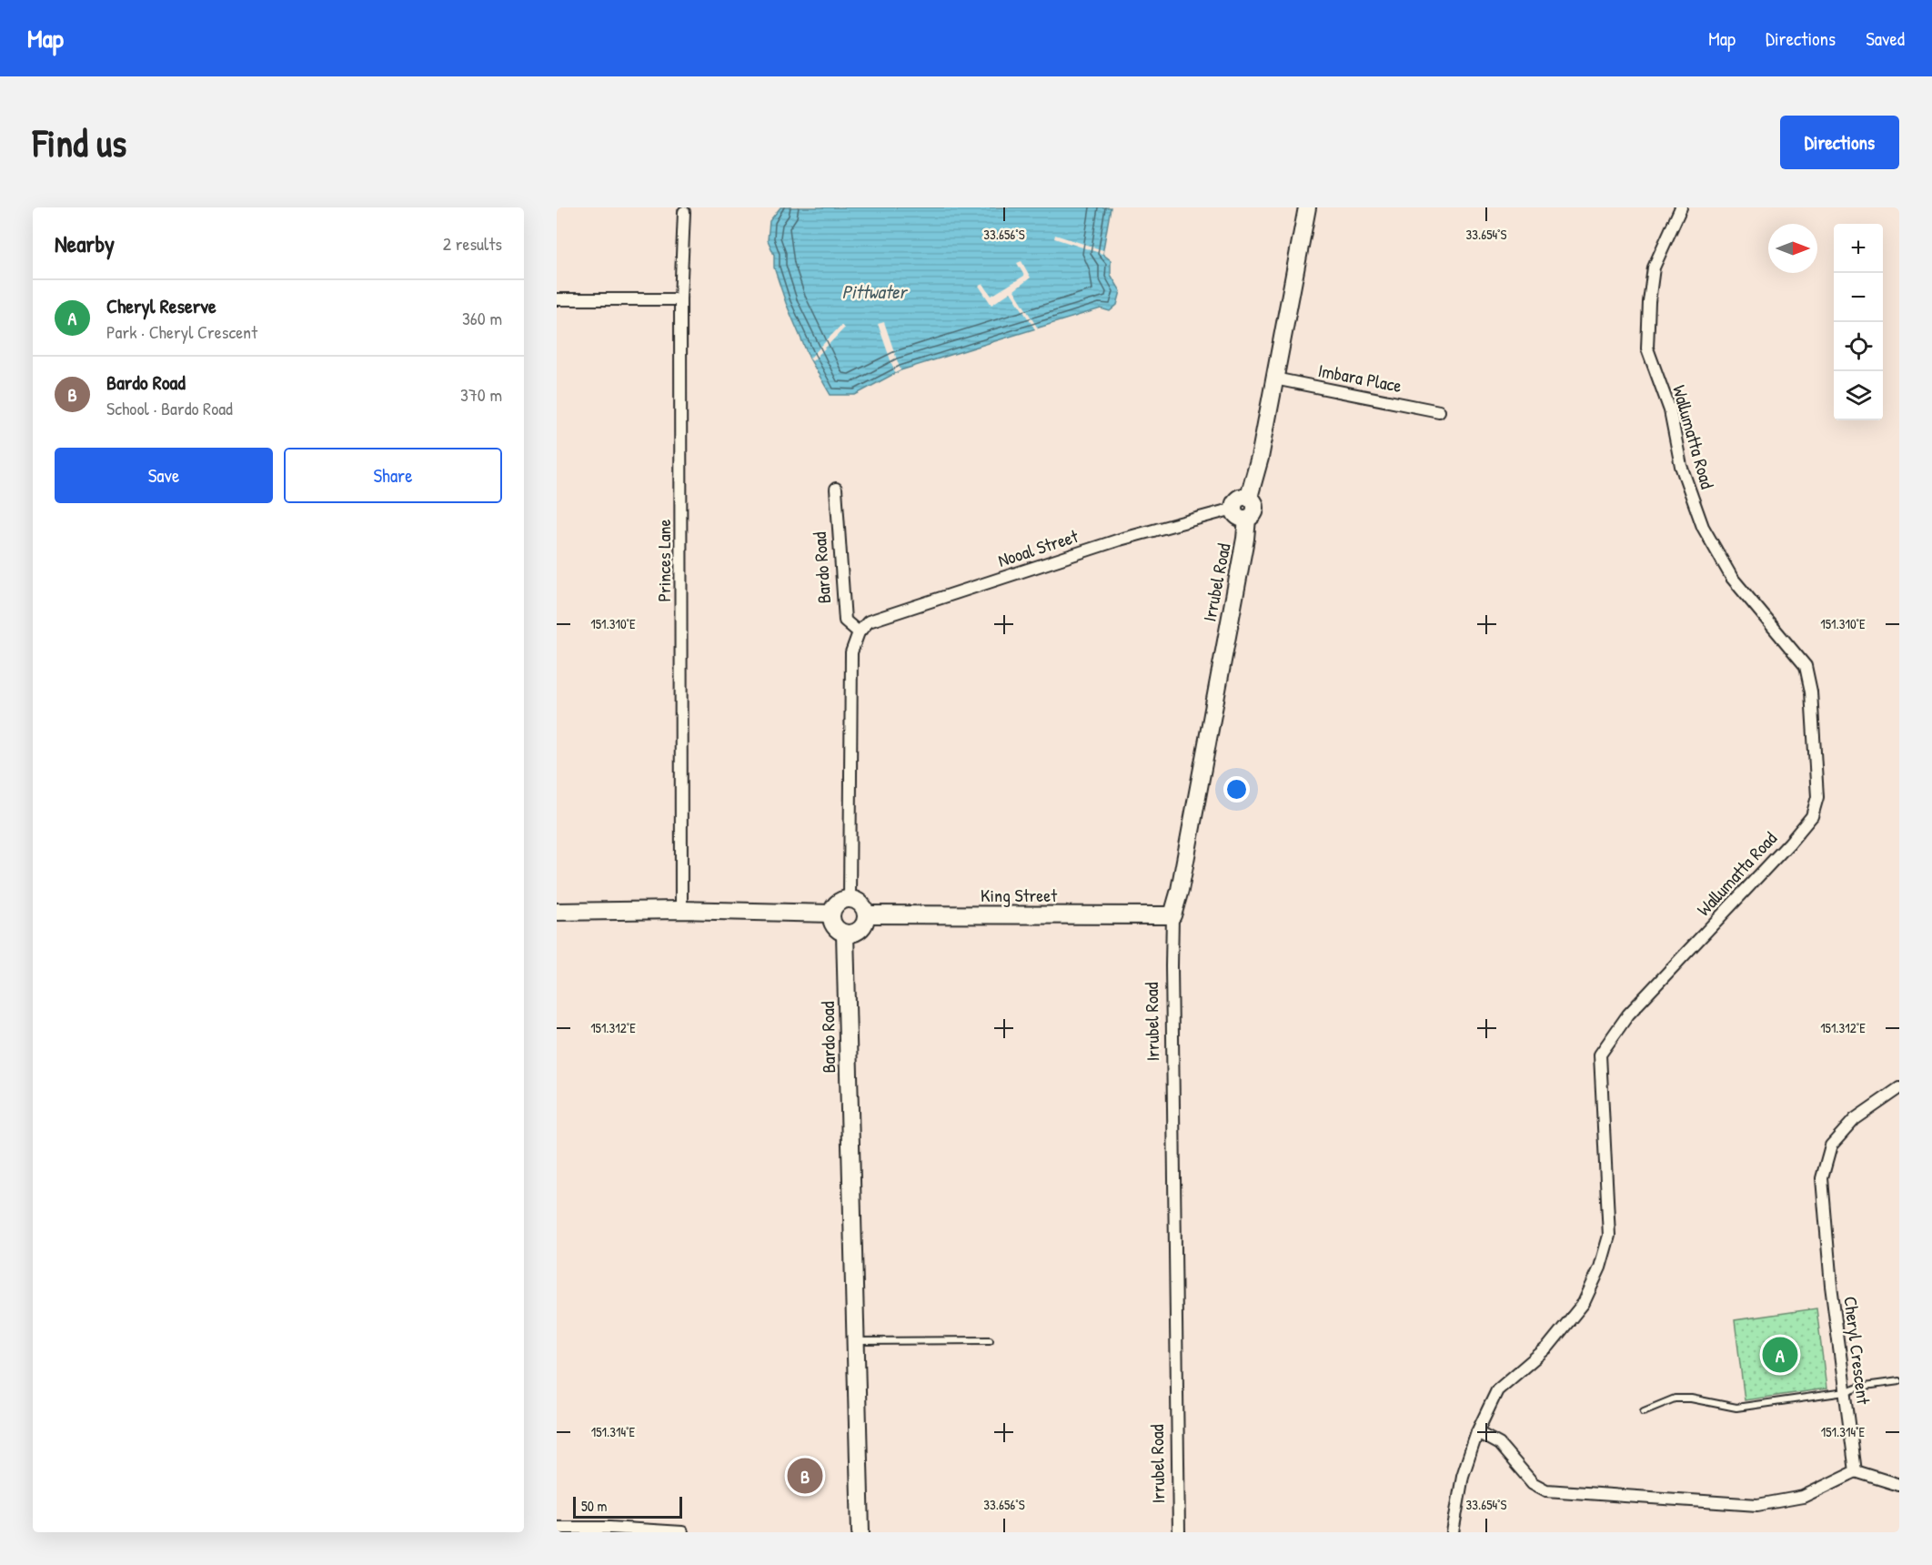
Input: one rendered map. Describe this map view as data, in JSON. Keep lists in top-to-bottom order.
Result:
{
  "streets": {
    "street": [
      "Imbara Place",
      "Wallumatta Road",
      "Nooal Street",
      "Princes Lane",
      "Bardo Road",
      "Irrubel Road",
      "King Street",
      "Cheryl Crescent"
    ]
  },
  "crossings": [
    ["Nooal Street", "Bardo Road"],
    ["Nooal Street", "Irrubel Road"],
    ["Bardo Road", "King Street"],
    ["Irrubel Road", "King Street"]
  ],
  "water": ["Pittwater"],
  "scale_bar": "50 m",
  "north": "right",
  "page": {
    "header": "Map",
    "nav": ["Map", "Directions", "Saved"],
    "buttons": [
      "Directions",
      ["Save", "Share"]
    ],
    "title": "Find us",
    "heading": ["Nearby", "2 results"],
    "map_buttons": ["+", "−"],
    "list": [
      {
        "mark": "A",
        "name": "Cheryl Reserve",
        "note": "Park · Cheryl Crescent",
        "value": "360 m"
      },
      {
        "mark": "B",
        "name": "Bardo Road",
        "note": "School · Bardo Road",
        "value": "370 m"
      }
    ],
    "pins": ["A", "B"],
    "scale": "50 m"
  },
  "coordinates": [
    "33.656°S",
    "33.654°S",
    "151.310°E",
    "151.312°E",
    "151.314°E"
  ]
}
